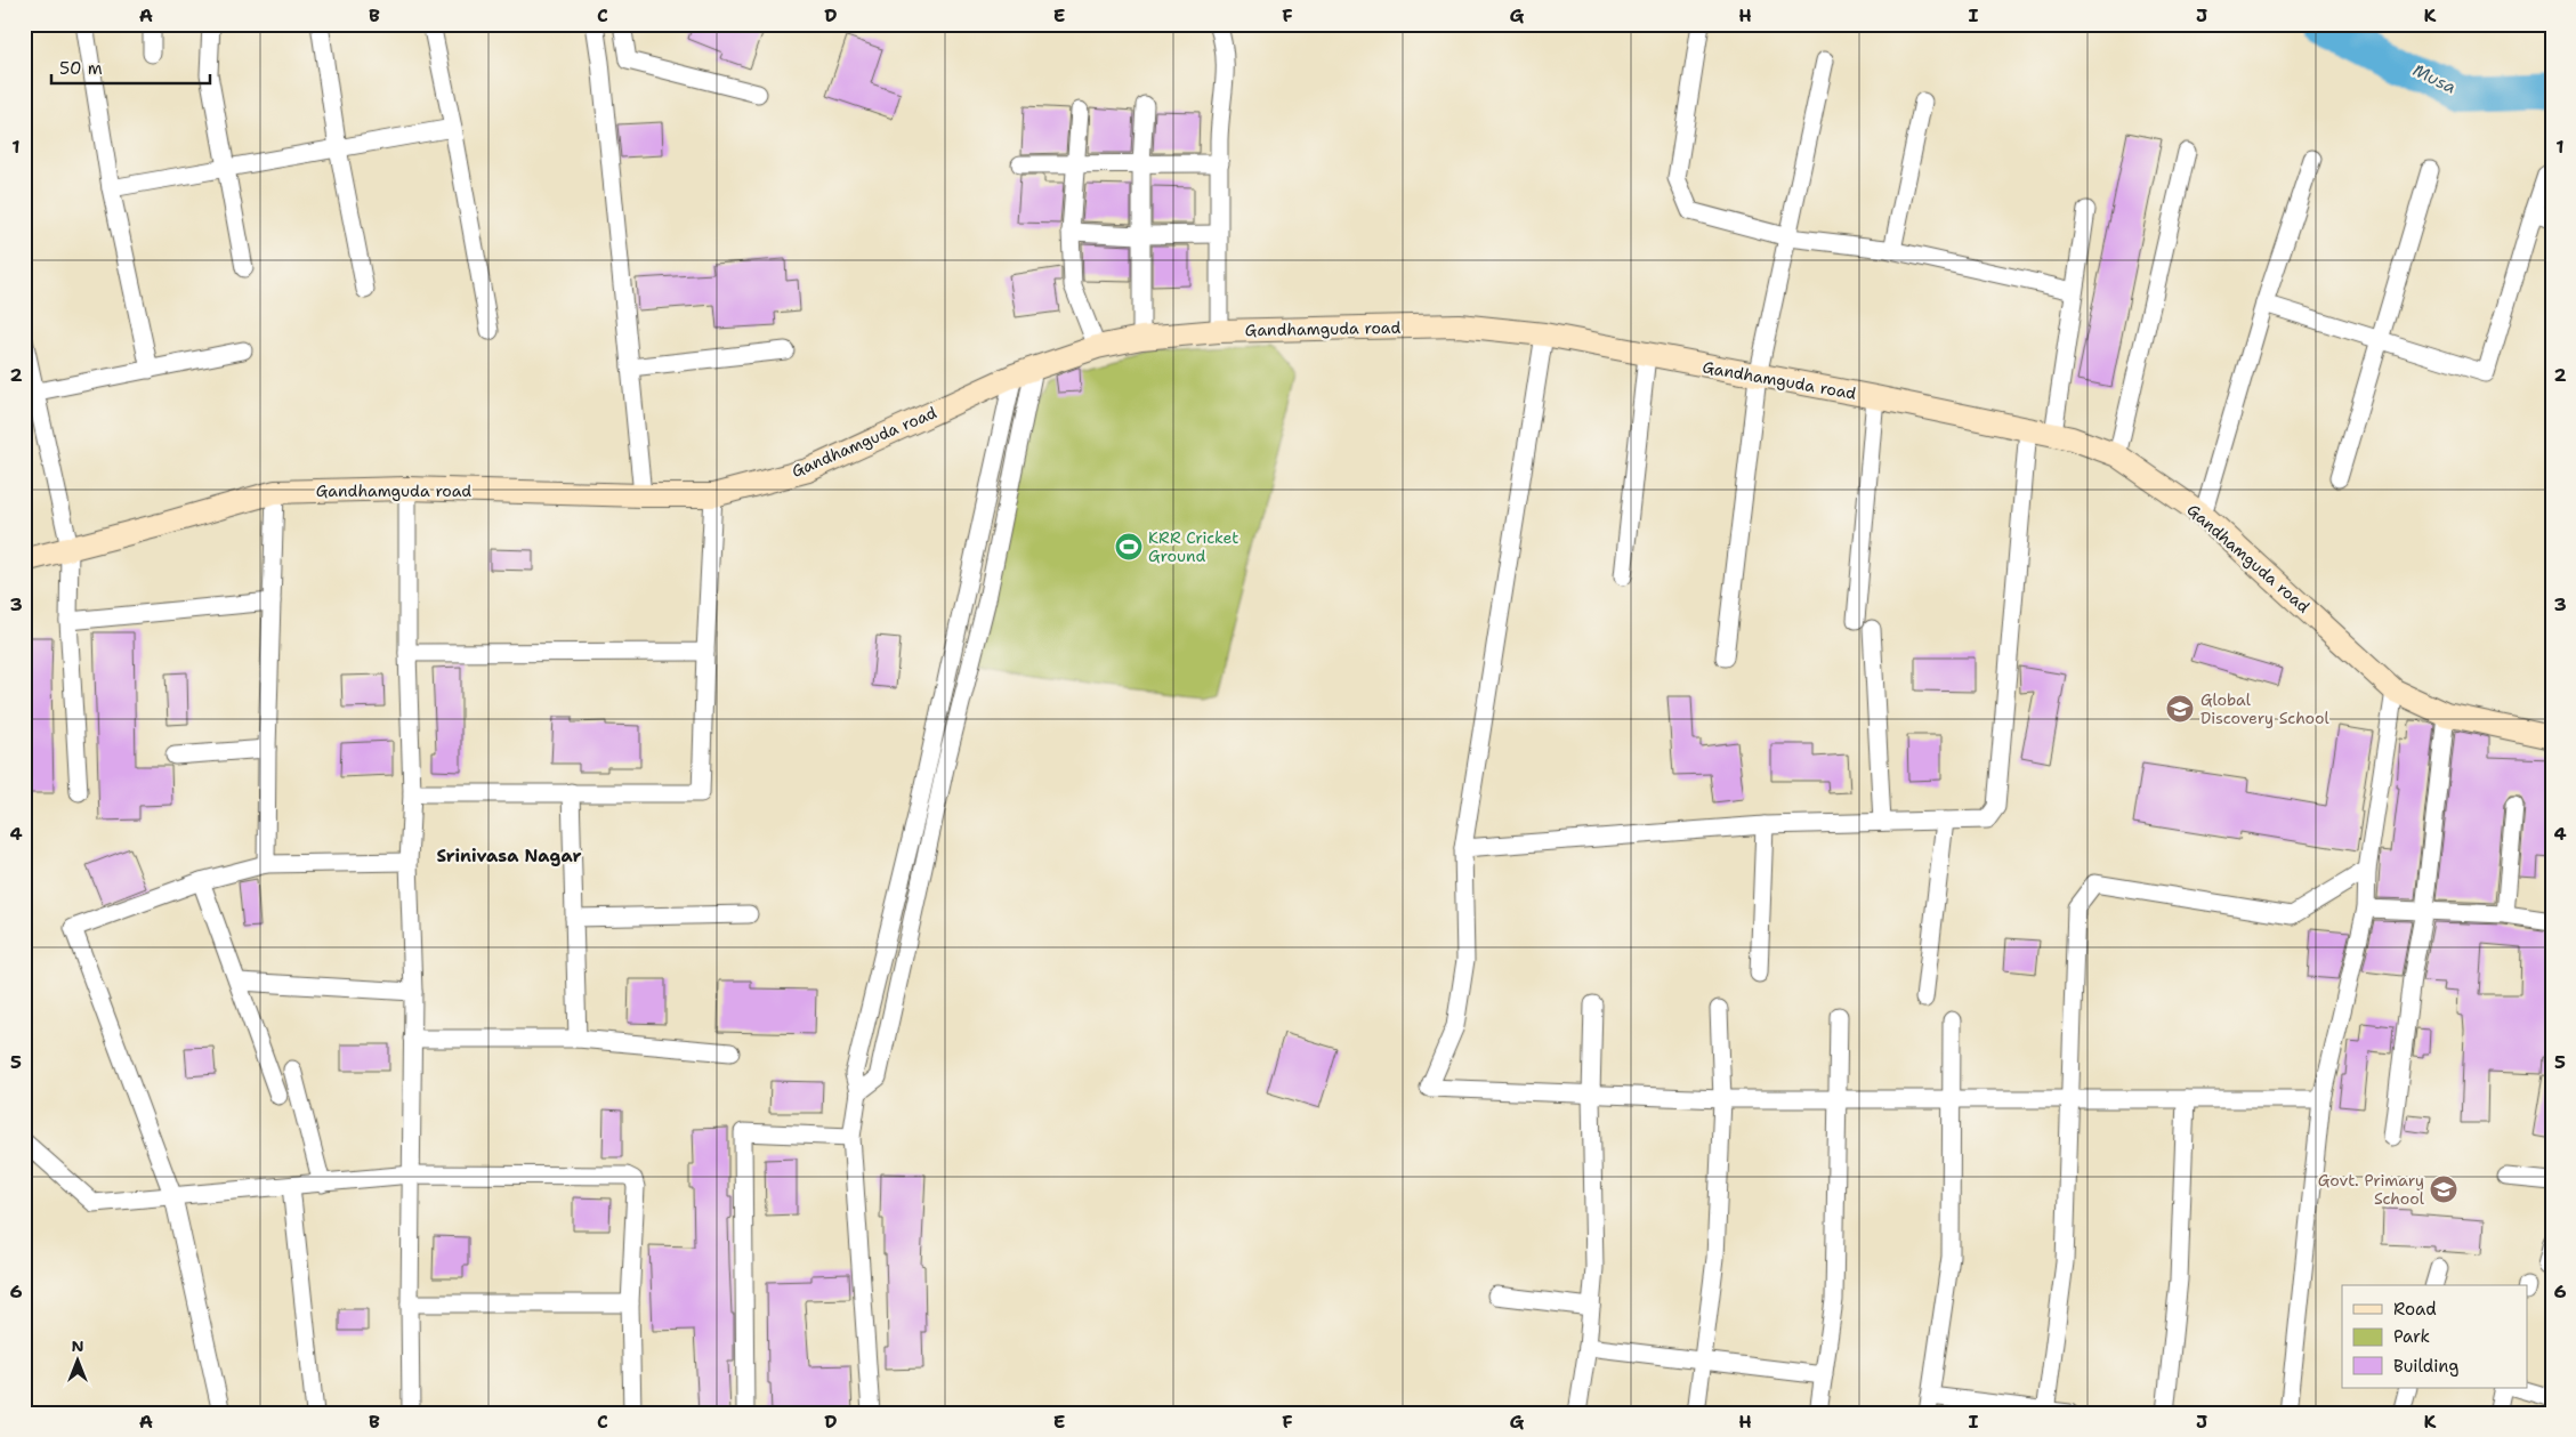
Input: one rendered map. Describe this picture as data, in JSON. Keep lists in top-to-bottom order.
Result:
{
  "streets": {
    "street": ["Gandhamguda road"]
  },
  "districts": ["Srinivasa Nagar"],
  "water": ["Musa"],
  "places": {
    "sports": ["KRR Cricket Ground"],
    "school or university": ["Global Discovery School", "Govt. Primary School"]
  },
  "legend": ["Road", "Park", "Building"],
  "scale_bar": "50 m",
  "north": "top",
  "grid": {
    "columns": [
      "A",
      "B",
      "C",
      "D",
      "E",
      "F",
      "G",
      "H",
      "I",
      "J",
      "K"
    ],
    "rows": [
      "1",
      "2",
      "3",
      "4",
      "5",
      "6"
    ]
  }
}
